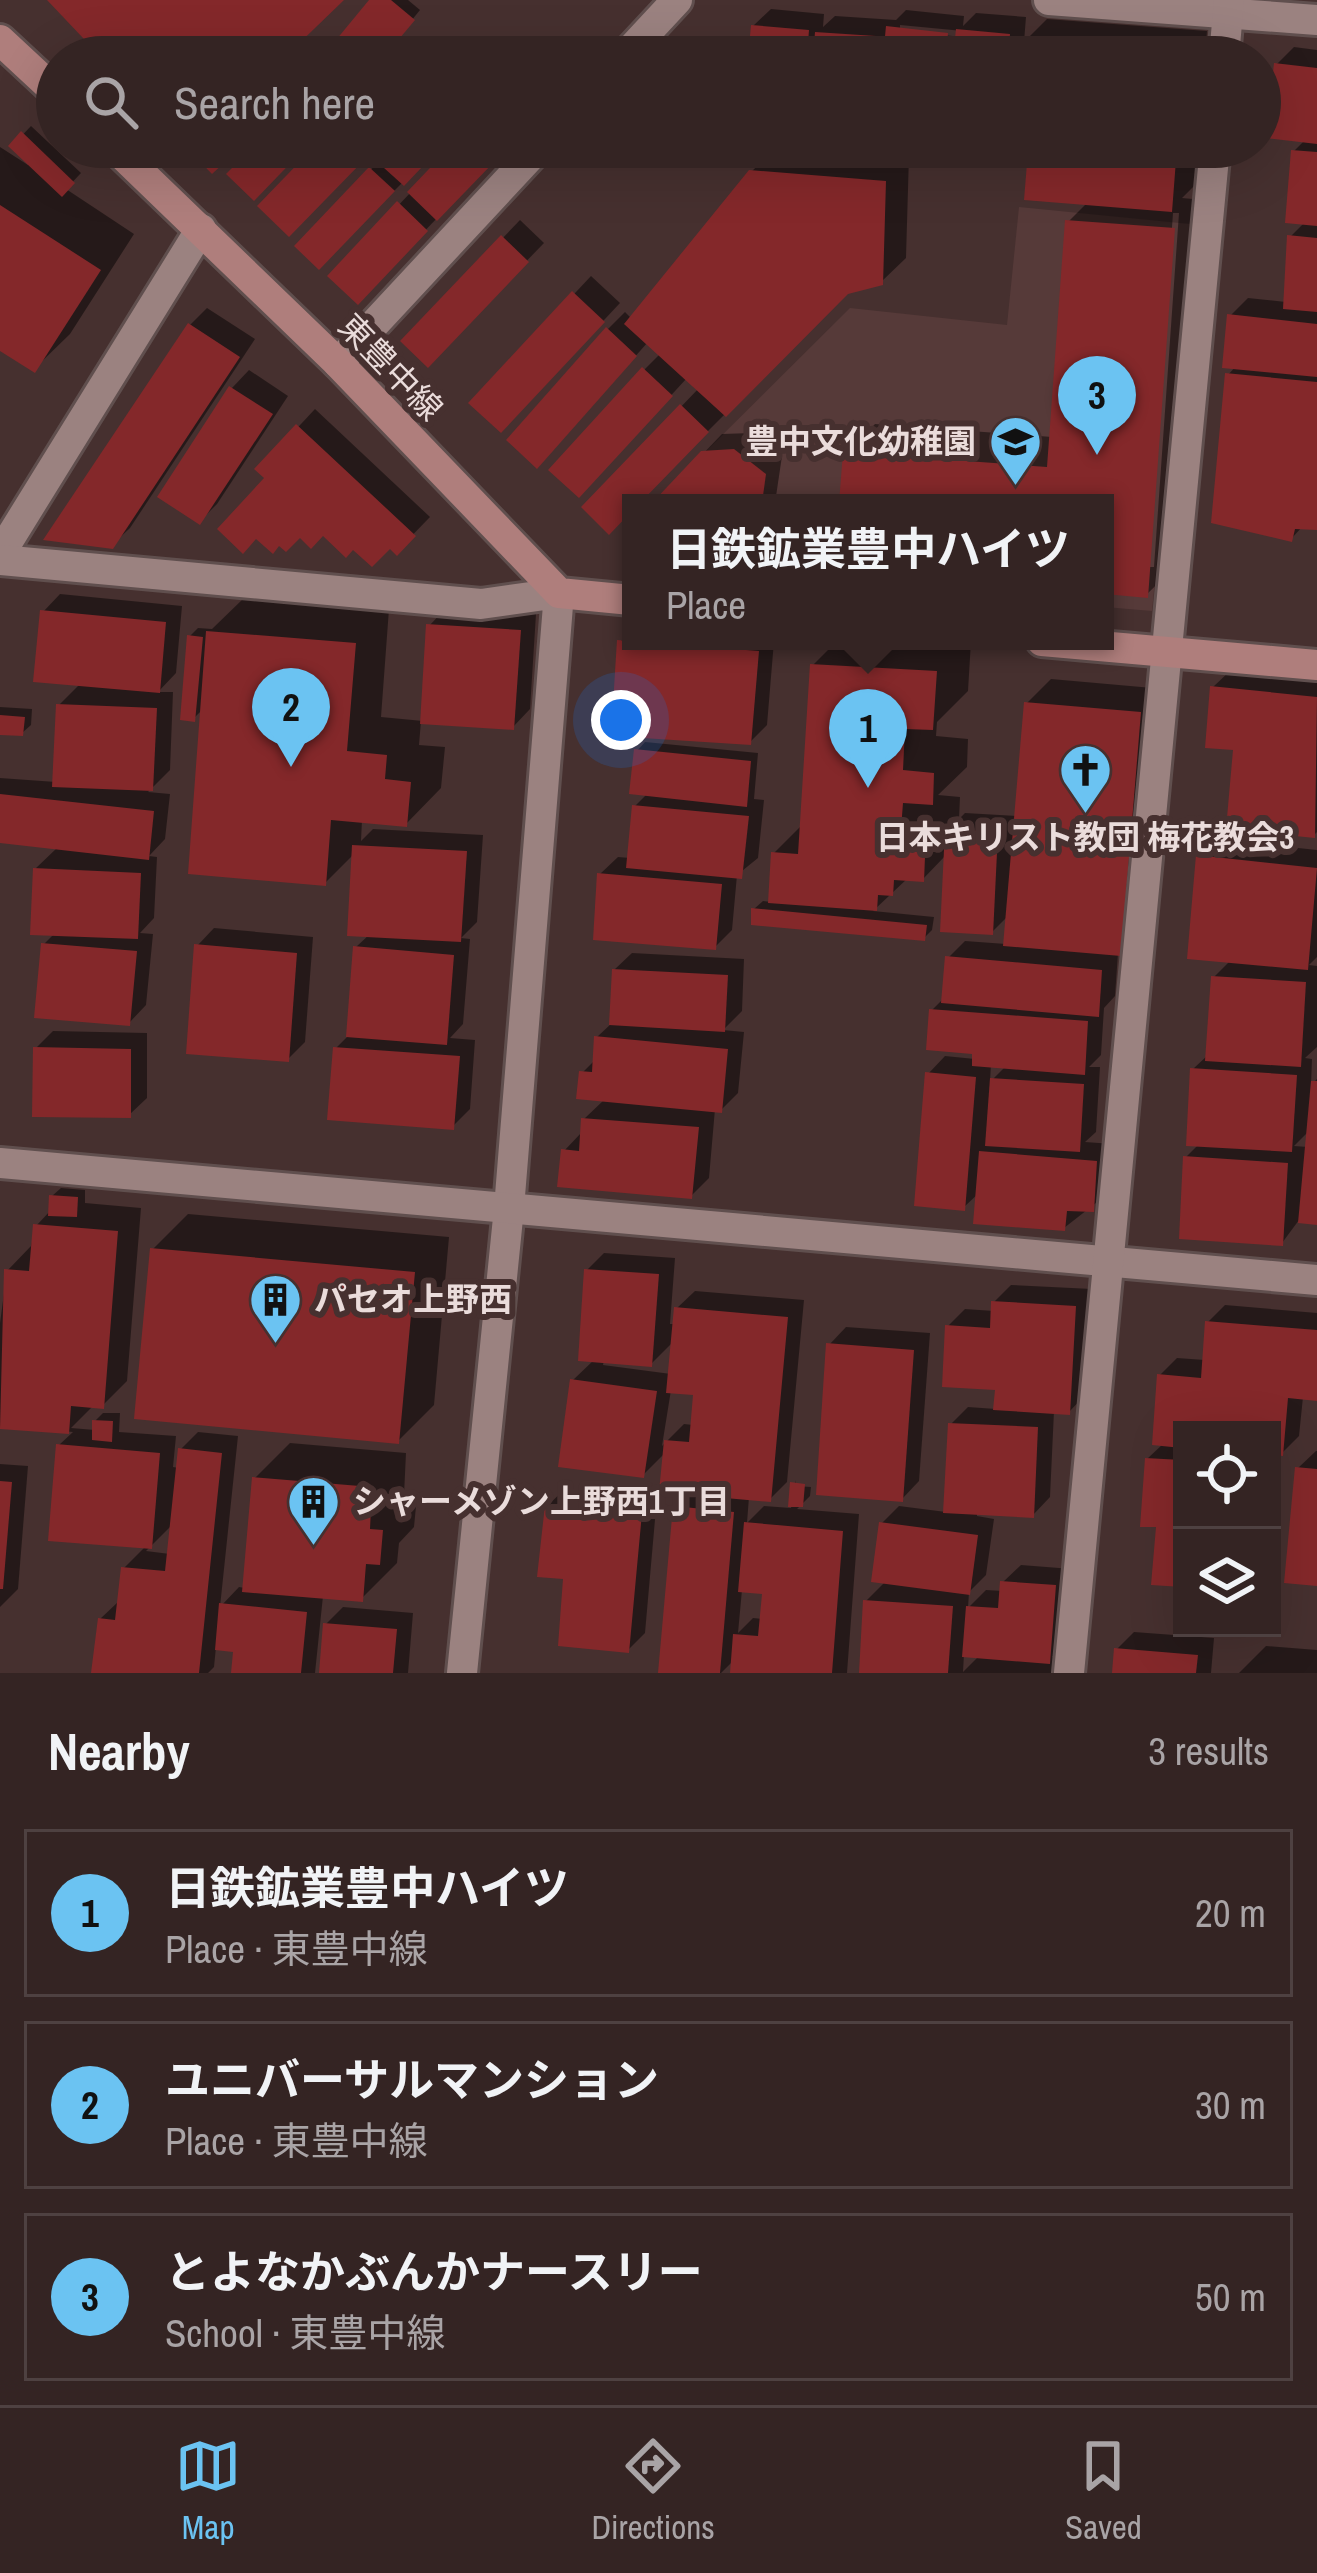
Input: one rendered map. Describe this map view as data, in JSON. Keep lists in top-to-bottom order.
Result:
{
  "streets": {
    "street": ["東豊中線"]
  },
  "places": {
    "school or university": ["豊中文化幼稚園"],
    "church": ["日本キリスト教団 梅花教会3"],
    "building": ["パセオ上野西", "シャーメゾン上野西1丁目"]
  },
  "page": {
    "search": "Search here",
    "pins": ["3", "2", "1"],
    "popup": ["日鉄鉱業豊中ハイツ", "Place"],
    "heading": ["Nearby", "3 results"],
    "list": [
      {
        "mark": "1",
        "name": "日鉄鉱業豊中ハイツ",
        "note": "Place · 東豊中線",
        "value": "20 m"
      },
      {
        "mark": "2",
        "name": "ユニバーサルマンション",
        "note": "Place · 東豊中線",
        "value": "30 m"
      },
      {
        "mark": "3",
        "name": "とよなかぶんかナースリー",
        "note": "School · 東豊中線",
        "value": "50 m"
      }
    ],
    "nav": ["Map", "Directions", "Saved"]
  }
}
